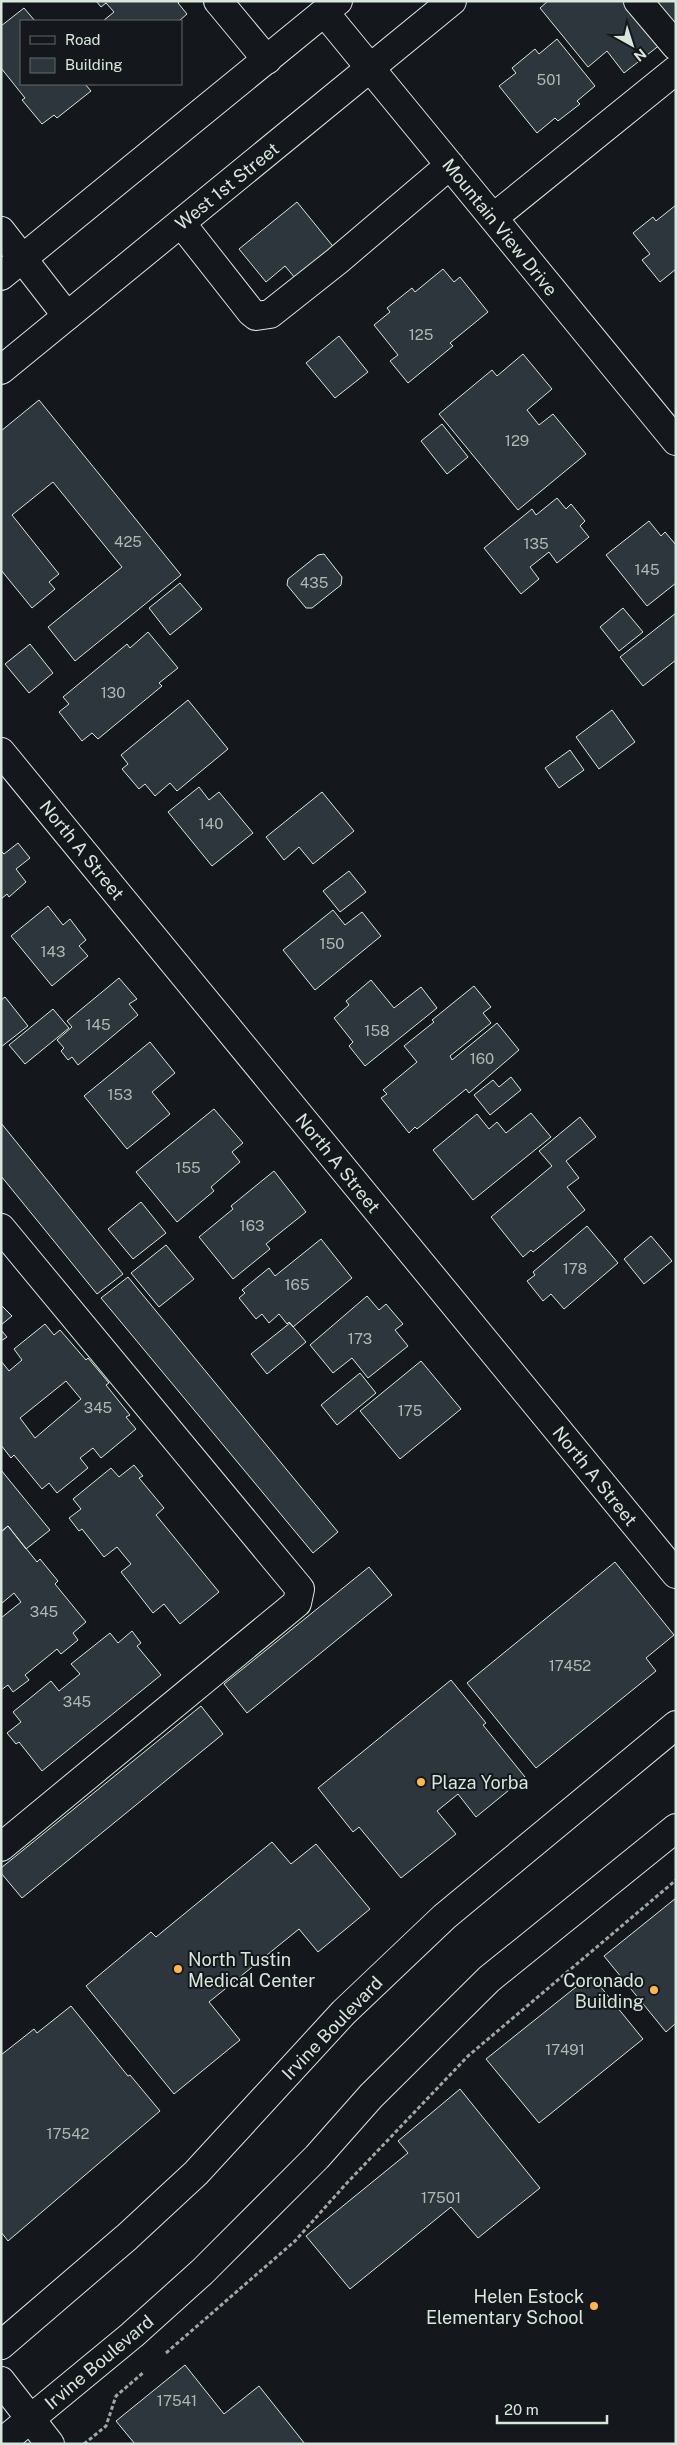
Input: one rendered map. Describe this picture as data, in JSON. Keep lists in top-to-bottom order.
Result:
{
  "streets": {
    "main road": [
      "West 1st Street",
      "Mountain View Drive",
      "North A Street",
      "Irvine Boulevard"
    ]
  },
  "crossings": [
    ["West 1st Street", "Mountain View Drive"]
  ],
  "places": [
    "Plaza Yorba",
    "North Tustin Medical Center",
    "Coronado Building",
    "Helen Estock Elementary School"
  ],
  "house_numbers": [
    "501",
    "125",
    "129",
    "425",
    "135",
    "145",
    "435",
    "130",
    "140",
    "150",
    "143",
    "145",
    "158",
    "160",
    "153",
    "155",
    "163",
    "178",
    "165",
    "173",
    "345",
    "175",
    "345",
    "17452",
    "345",
    "17491",
    "17542",
    "17501",
    "17541"
  ],
  "legend": ["Road", "Building"],
  "scale_bar": "20 m",
  "north": "bottom right"
}
